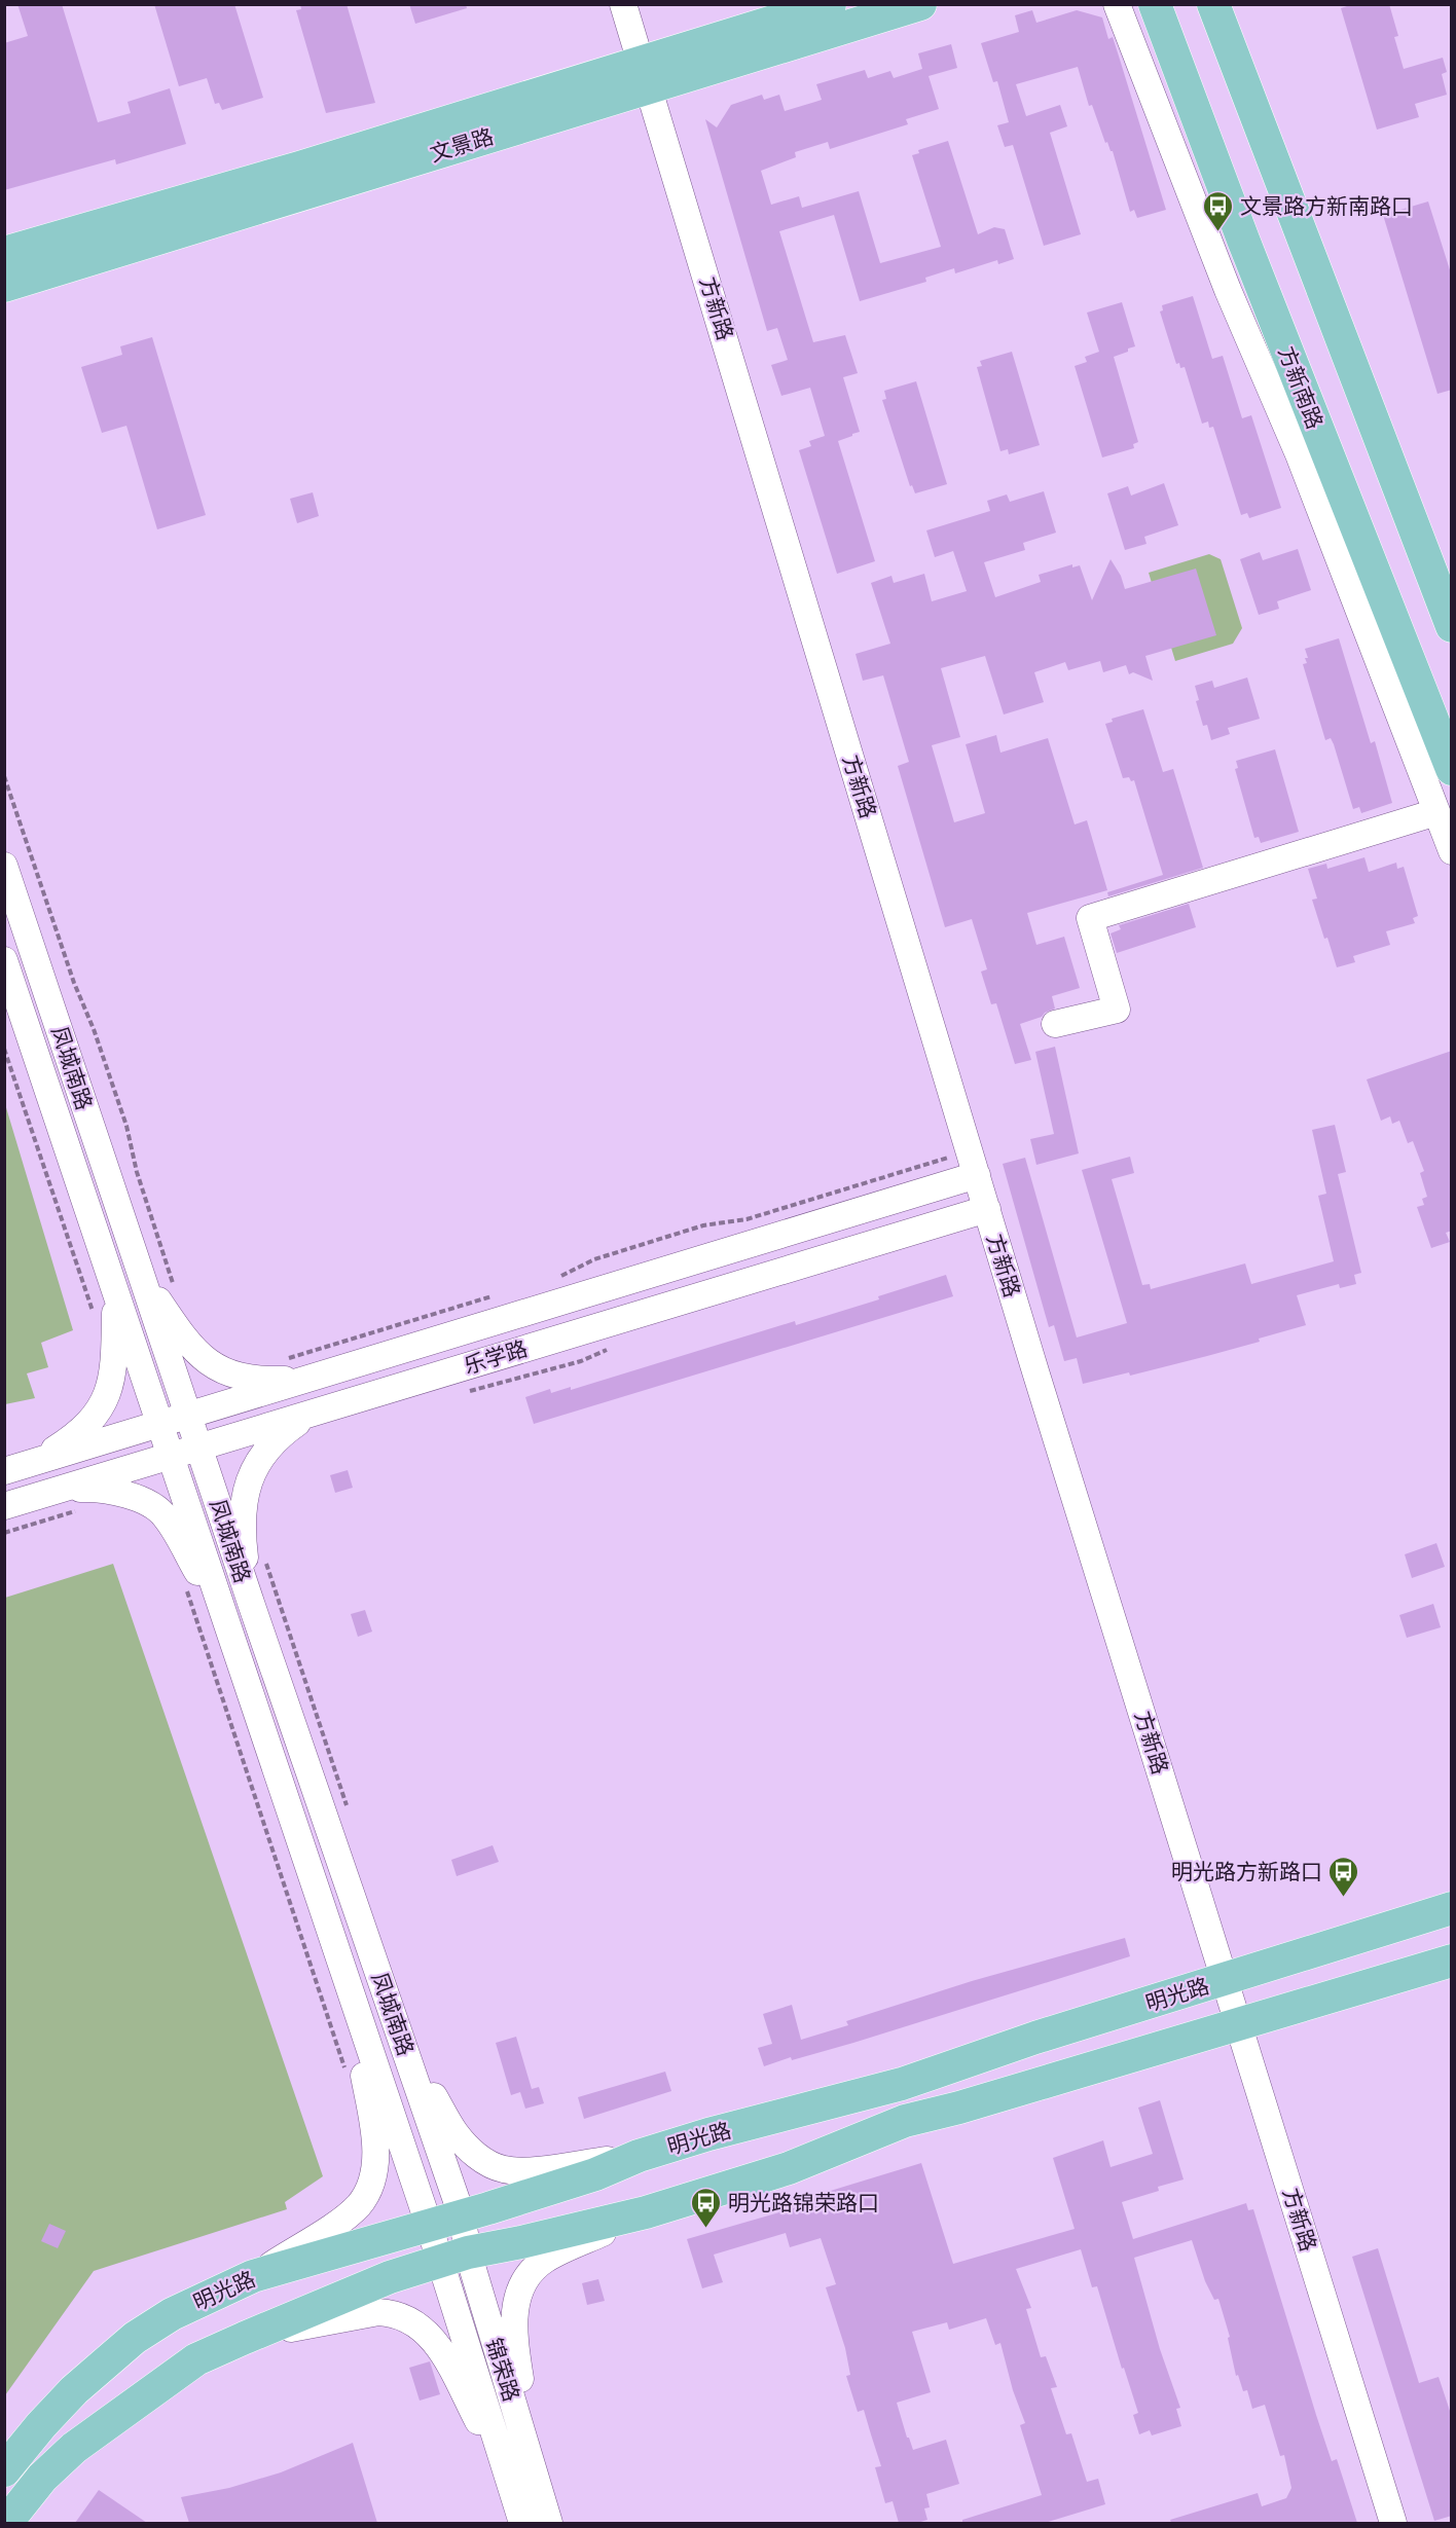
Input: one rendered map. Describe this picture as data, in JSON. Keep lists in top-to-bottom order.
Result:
{
  "streets": {
    "main road": ["文景路", "方新南路", "明光路"],
    "street": [
      "方新路",
      "凤城南路",
      "乐学路",
      "锦荣路"
    ]
  },
  "crossings": [
    ["文景路", "方新路"],
    ["方新路", "乐学路"],
    ["方新路", "明光路"],
    ["凤城南路", "乐学路"],
    ["凤城南路", "明光路"],
    ["凤城南路", "锦荣路"],
    ["明光路", "锦荣路"]
  ],
  "places": {
    "bus stop": ["文景路方新南路口", "明光路方新路口", "明光路锦荣路口"]
  }
}
